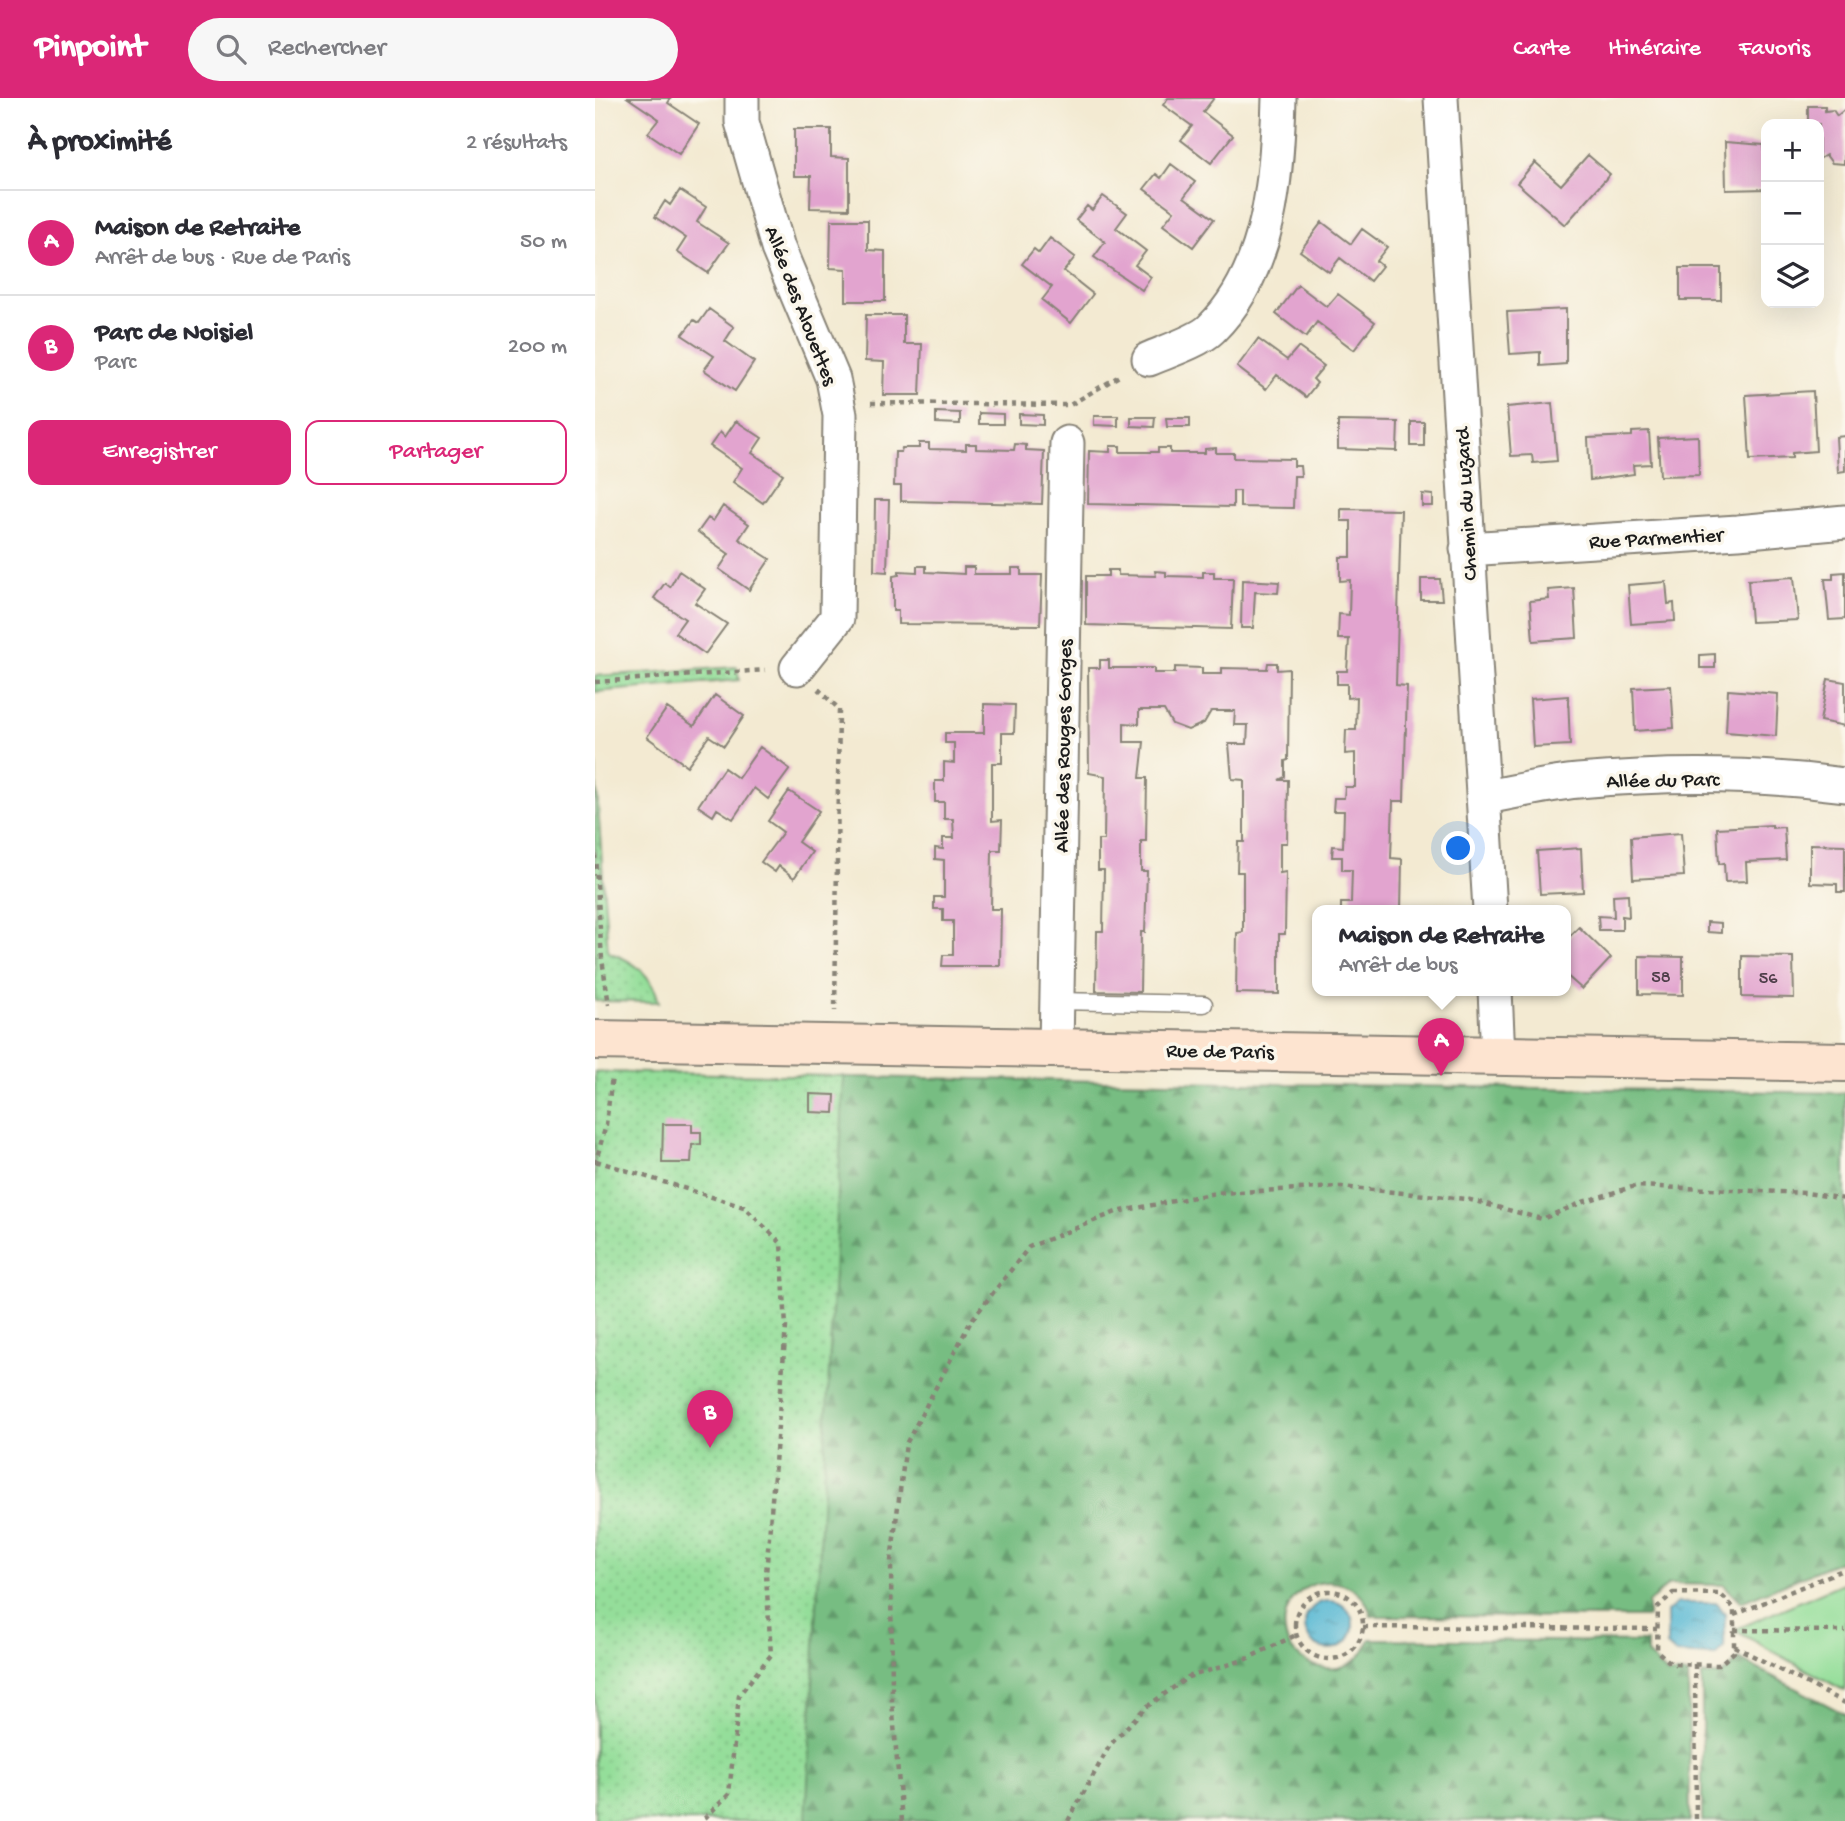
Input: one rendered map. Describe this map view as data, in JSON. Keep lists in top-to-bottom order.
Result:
{
  "streets": {
    "main road": ["Rue de Paris"],
    "street": [
      "Allée des Alouettes",
      "Chemin du Luzard",
      "Rue Parmentier",
      "Allée des Rouges Gorges",
      "Allée du Parc"
    ]
  },
  "crossings": [
    ["Chemin du Luzard", "Rue Parmentier"],
    ["Chemin du Luzard", "Allée du Parc"],
    ["Allée des Rouges Gorges", "Rue de Paris"]
  ],
  "house_numbers": ["58", "56"],
  "page": {
    "header": "Pinpoint",
    "search": "Rechercher",
    "nav": ["Carte", "Itinéraire", "Favoris"],
    "heading": ["À proximité", "2 résultats"],
    "map_buttons": ["+", "−"],
    "list": [
      {
        "mark": "A",
        "name": "Maison de Retraite",
        "note": "Arrêt de bus · Rue de Paris",
        "value": "50 m"
      },
      {
        "mark": "B",
        "name": "Parc de Noisiel",
        "note": "Parc",
        "value": "200 m"
      }
    ],
    "buttons": ["Enregistrer", "Partager"],
    "popup": ["Maison de Retraite", "Arrêt de bus"],
    "pins": ["A", "B"]
  }
}
